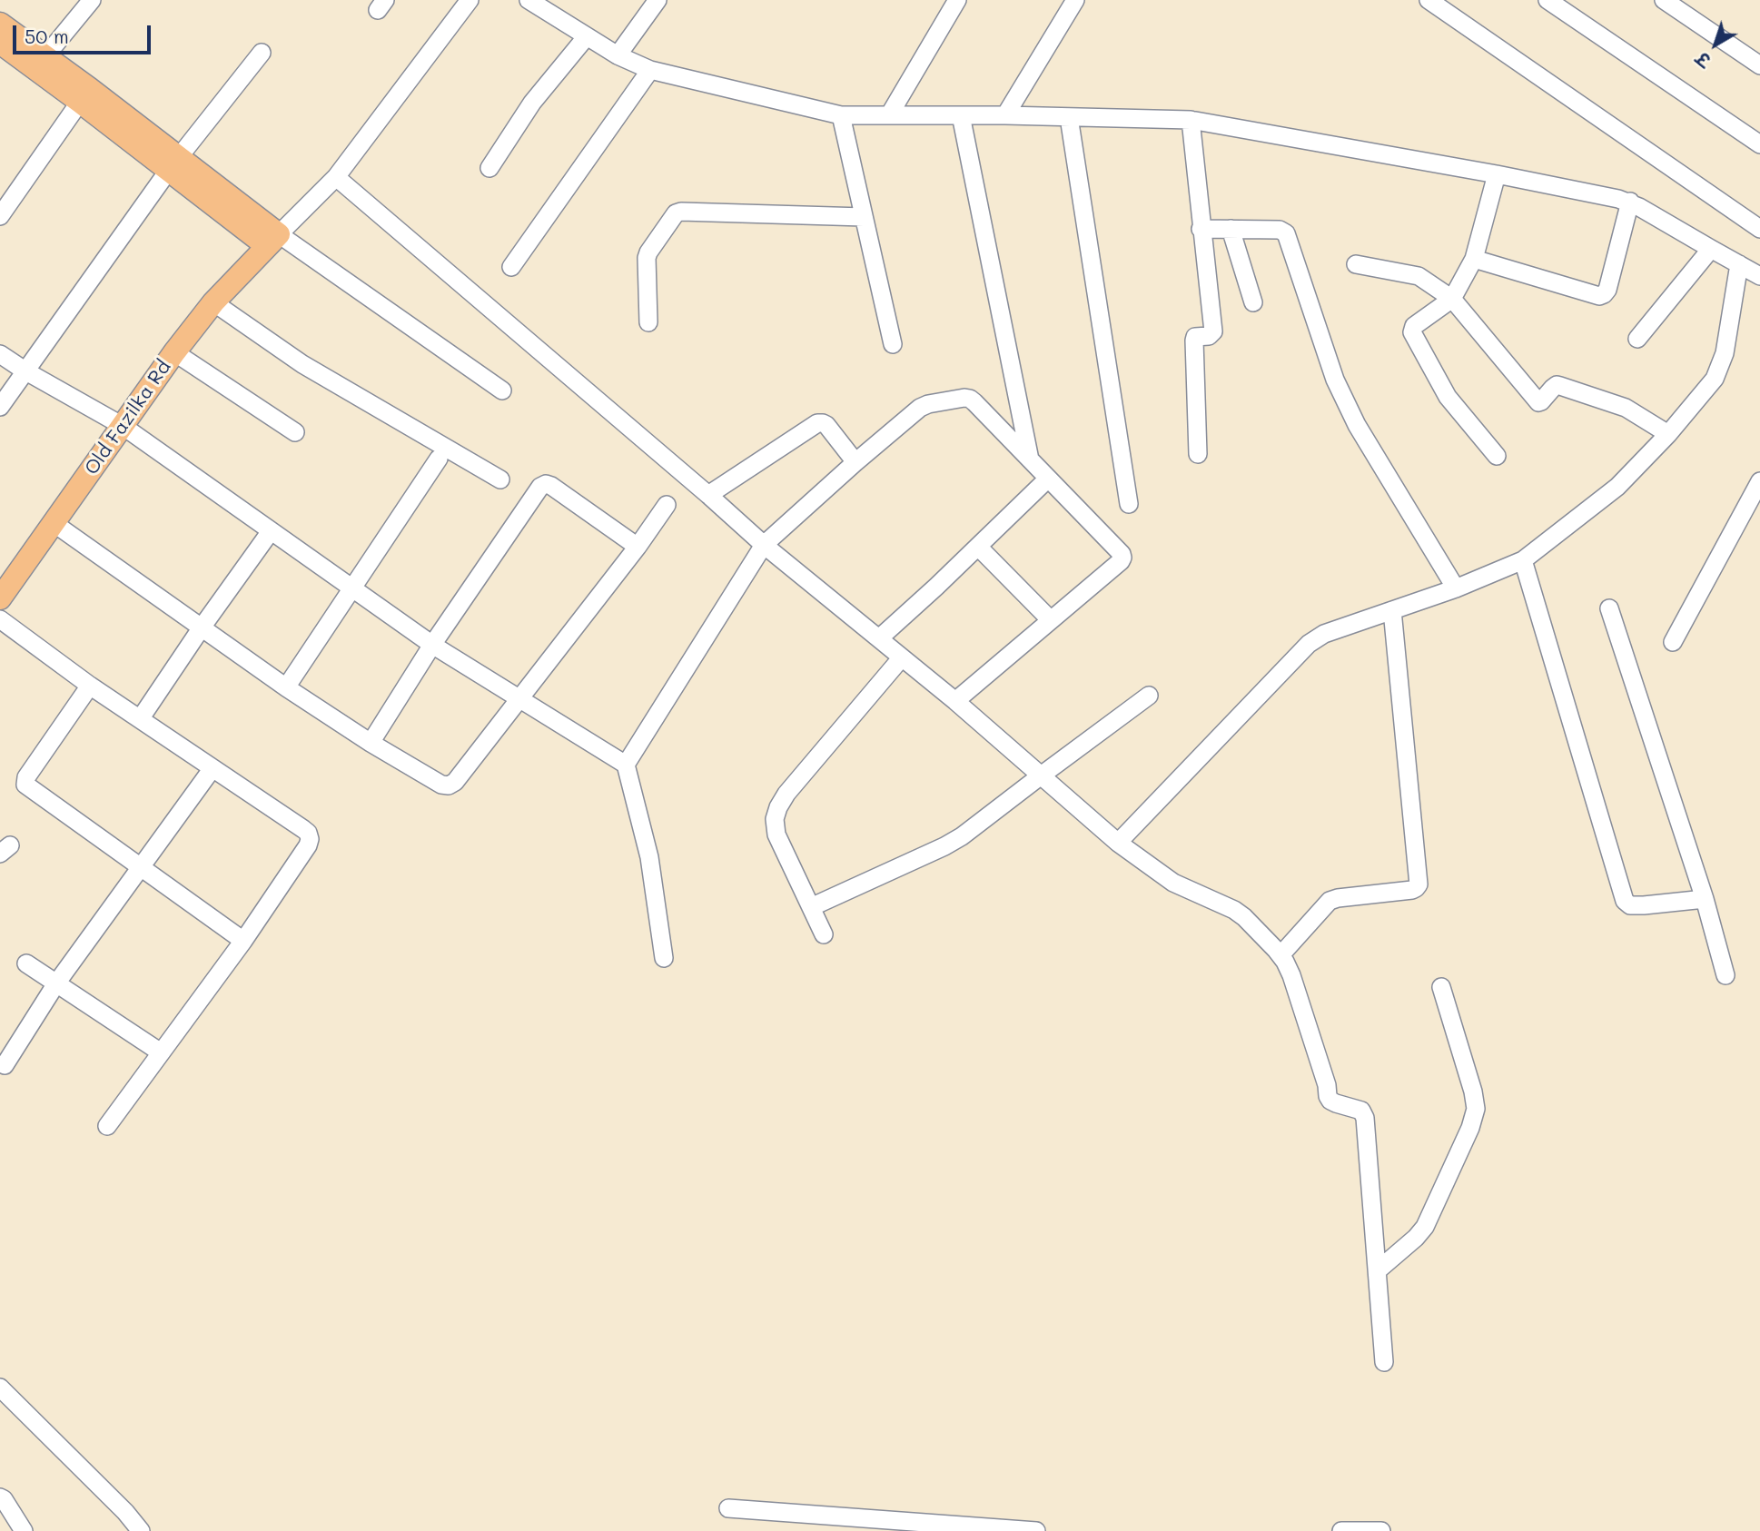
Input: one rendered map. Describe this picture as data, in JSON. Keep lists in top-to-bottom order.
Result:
{
  "streets": {
    "main road": ["Old Fazilka Rd"]
  },
  "scale_bar": "50 m",
  "north": "bottom left"
}
